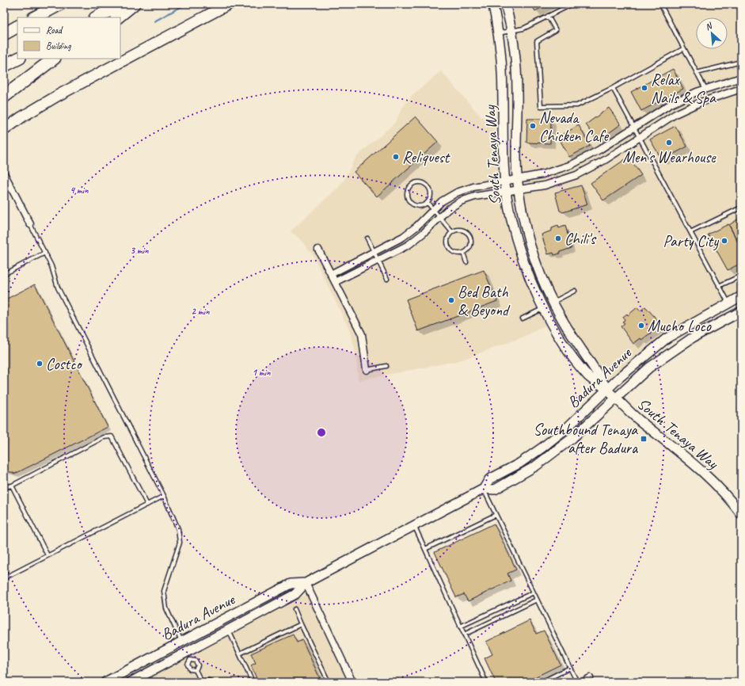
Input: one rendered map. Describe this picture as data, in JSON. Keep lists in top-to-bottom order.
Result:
{
  "streets": {
    "main road": ["South Tenaya Way", "Badura Avenue"]
  },
  "crossings": [
    ["South Tenaya Way", "Badura Avenue"]
  ],
  "places": {
    "other": [
      "Relax Nails & Spa",
      "Nevada Chicken Cafe",
      "Men's Wearhouse",
      "Reliquest",
      "Chili's",
      "Party City",
      "Bed Bath & Beyond",
      "Mucho Loco",
      "Costco"
    ],
    "transit": ["Southbound Tenaya after Badura"]
  },
  "legend": ["Road", "Building"],
  "north": "top left",
  "rings": [
    "4 min",
    "3 min",
    "2 min",
    "1 min"
  ]
}
